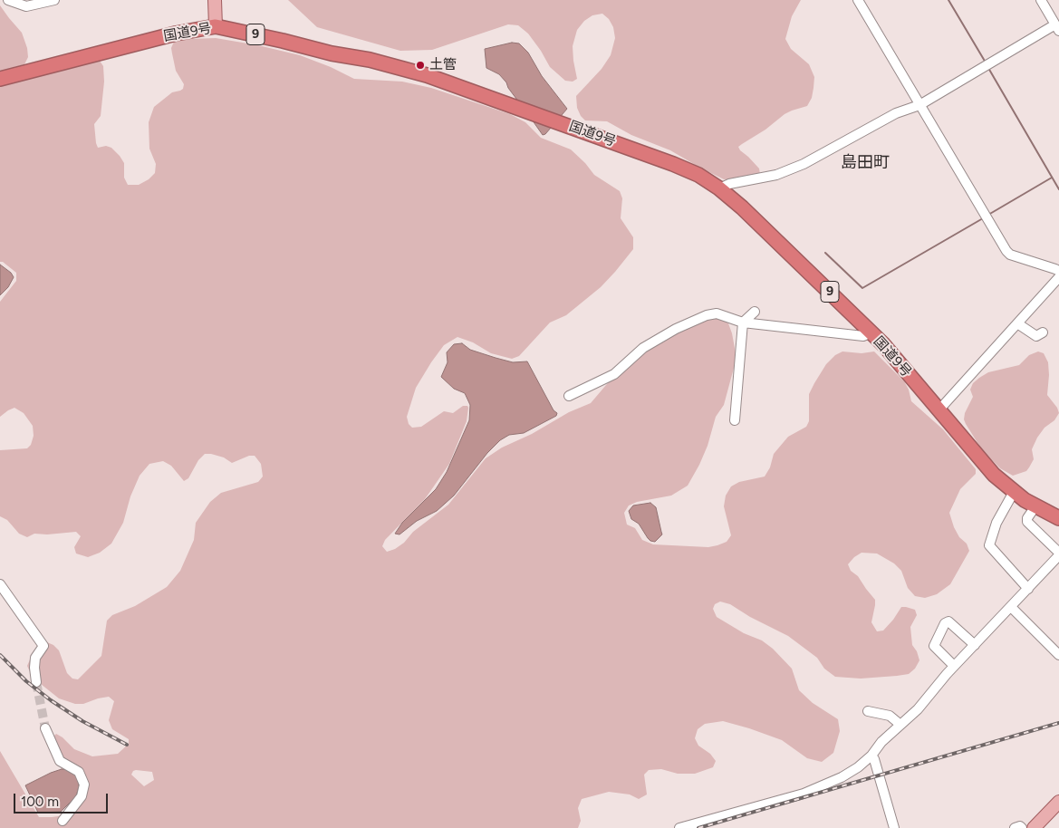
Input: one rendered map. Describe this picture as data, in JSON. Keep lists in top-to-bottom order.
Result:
{
  "streets": {
    "highway": ["国道9号", "9"]
  },
  "districts": ["島田町"],
  "places": ["土管"],
  "scale_bar": "100 m"
}
